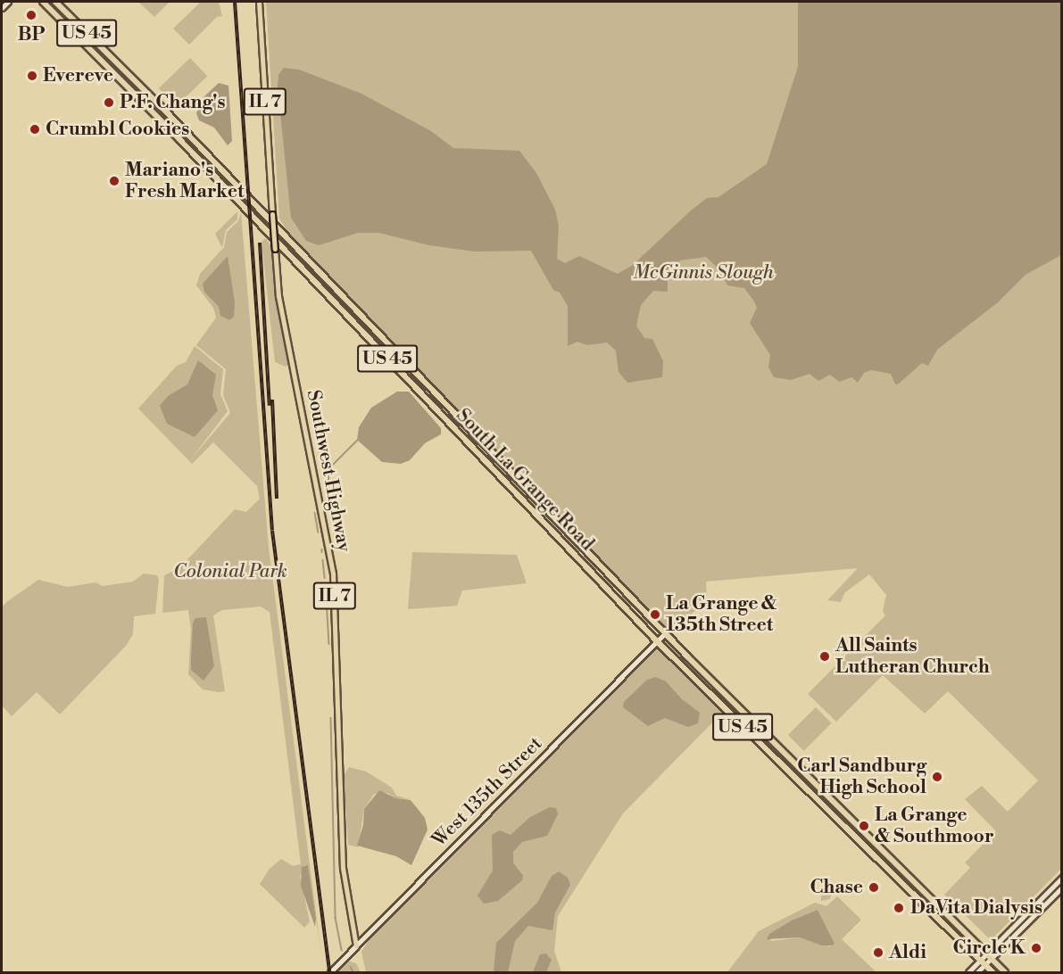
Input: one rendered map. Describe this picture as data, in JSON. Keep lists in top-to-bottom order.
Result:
{
  "streets": {
    "highway": ["US 45", "South La Grange Road"],
    "main road": ["IL 7", "Southwest Highway"],
    "street": ["West 135th Street"]
  },
  "crossings": [
    ["Southwest Highway", "West 135th Street"],
    ["South La Grange Road", "West 135th Street"]
  ],
  "parks": ["McGinnis Slough", "Colonial Park"],
  "places": [
    "BP",
    "Evereve",
    "P.F. Chang's",
    "Crumbl Cookies",
    "Mariano's Fresh Market",
    "La Grange & 135th Street",
    "All Saints Lutheran Church",
    "Carl Sandburg High School",
    "La Grange & Southmoor",
    "Chase",
    "DaVita Dialysis",
    "Circle K",
    "Aldi"
  ]
}
